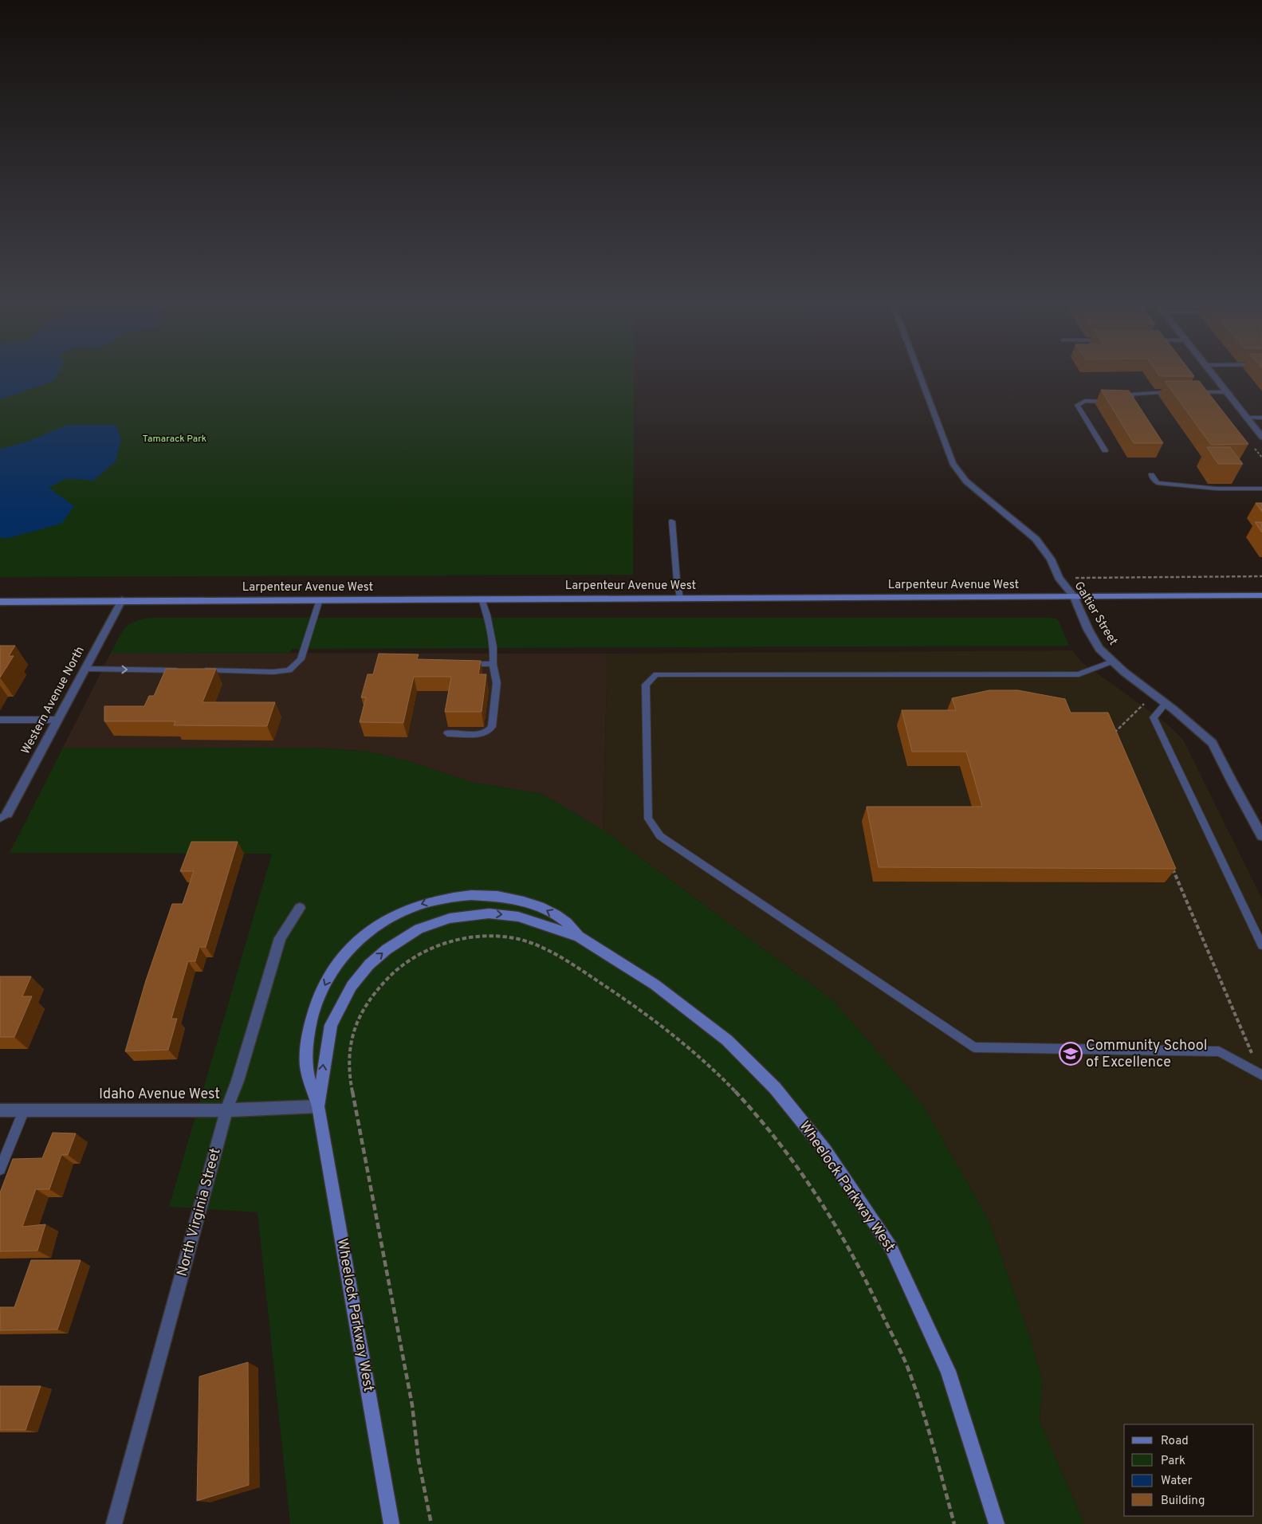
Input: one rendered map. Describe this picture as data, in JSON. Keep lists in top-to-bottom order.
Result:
{
  "streets": {
    "main road": ["Larpenteur Avenue West", "Wheelock Parkway West"],
    "street": [
      "Galtier Street",
      "Western Avenue North",
      "Idaho Avenue West",
      "North Virginia Street"
    ]
  },
  "crossings": [
    ["Larpenteur Avenue West", "Galtier Street"],
    ["Larpenteur Avenue West", "Western Avenue North"],
    ["Idaho Avenue West", "Wheelock Parkway West"],
    ["Idaho Avenue West", "North Virginia Street"]
  ],
  "parks": ["Tamarack Park"],
  "places": {
    "school or university": ["Community School of Excellence"]
  },
  "legend": [
    "Road",
    "Park",
    "Water",
    "Building"
  ]
}
